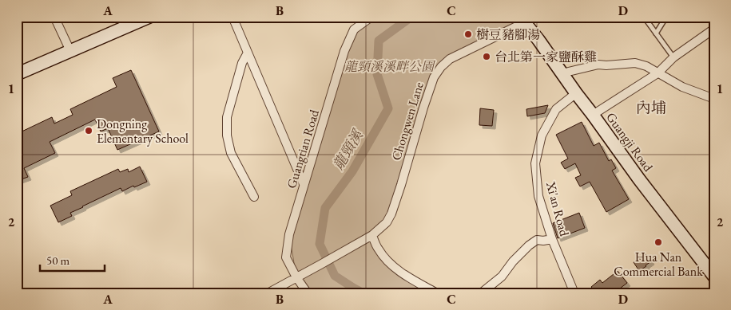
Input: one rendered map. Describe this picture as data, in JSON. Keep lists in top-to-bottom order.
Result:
{
  "streets": {
    "main road": ["Guangji Road"],
    "street": ["Chongwen Lane", "Guangtian Road", "Xi'an Road"]
  },
  "crossings": [
    ["Chongwen Lane", "Guangji Road"],
    ["Chongwen Lane", "Guangtian Road"],
    ["Guangji Road", "Xi'an Road"]
  ],
  "districts": ["內埔"],
  "water": ["龍頸溪"],
  "parks": ["龍頸溪溪畔公園"],
  "places": [
    "樹豆豬腳湯",
    "台北第一家鹽酥雞",
    "Dongning Elementary School",
    "Hua Nan Commercial Bank"
  ],
  "scale_bar": "50 m",
  "grid": {
    "columns": [
      "A",
      "B",
      "C",
      "D"
    ],
    "rows": ["1", "2"]
  }
}
